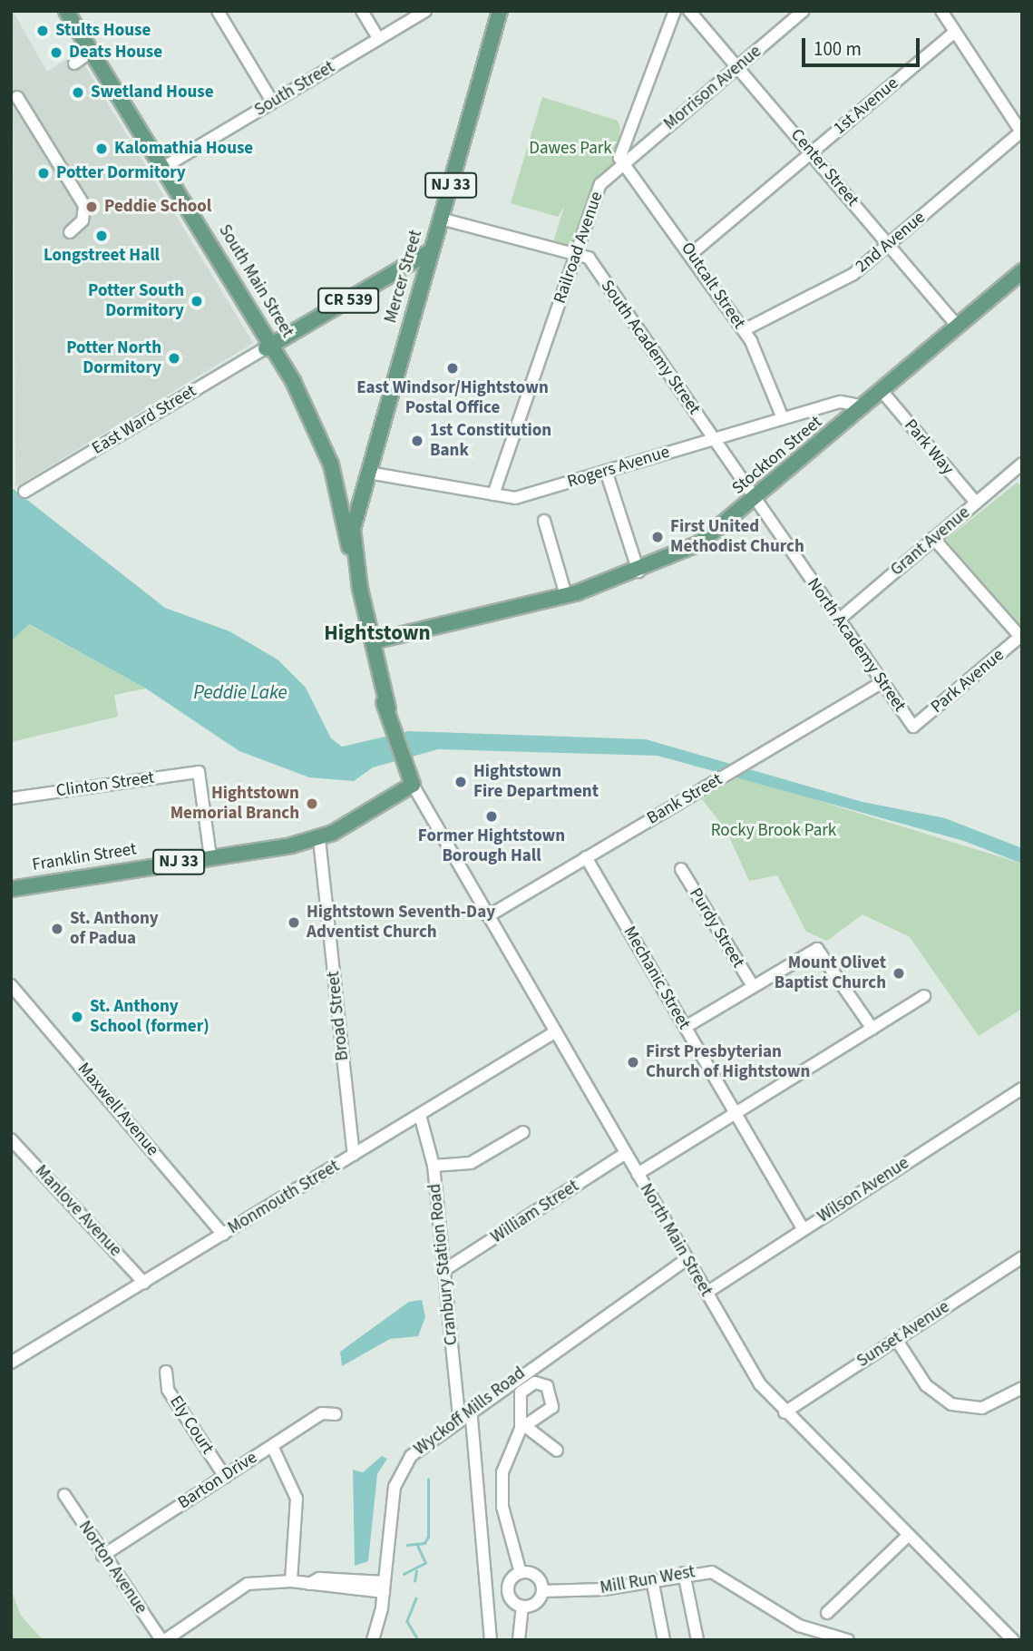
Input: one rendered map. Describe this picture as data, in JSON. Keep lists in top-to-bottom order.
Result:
{
  "streets": {
    "main road": [
      "NJ 33",
      "Mercer Street",
      "South Main Street",
      "CR 539",
      "Stockton Street",
      "Franklin Street"
    ],
    "street": [
      "Morrison Avenue",
      "South Street",
      "1st Avenue",
      "Center Street",
      "2nd Avenue",
      "Railroad Avenue",
      "Outcalt Street",
      "South Academy Street",
      "East Ward Street",
      "Park Way",
      "Rogers Avenue",
      "Grant Avenue",
      "North Academy Street",
      "Park Avenue",
      "Clinton Street",
      "Bank Street",
      "Purdy Street",
      "Mechanic Street",
      "Broad Street",
      "Maxwell Avenue",
      "Wilson Avenue",
      "Monmouth Street",
      "Manlove Avenue",
      "William Street",
      "North Main Street",
      "Cranbury Station Road",
      "Sunset Avenue",
      "Wyckoff Mills Road",
      "Ely Court",
      "Barton Drive",
      "Norton Avenue",
      "Mill Run West"
    ]
  },
  "crossings": [
    ["Morrison Avenue", "Center Street"],
    ["Morrison Avenue", "Railroad Avenue"],
    ["Morrison Avenue", "Outcalt Street"],
    ["South Street", "South Main Street"],
    ["1st Avenue", "Center Street"],
    ["1st Avenue", "Outcalt Street"],
    ["Center Street", "2nd Avenue"],
    ["Center Street", "Stockton Street"],
    ["NJ 33", "Mercer Street"],
    ["NJ 33", "South Main Street"],
    ["NJ 33", "Stockton Street"],
    ["NJ 33", "Franklin Street"],
    ["NJ 33", "North Main Street"],
    ["2nd Avenue", "Outcalt Street"],
    ["Railroad Avenue", "Outcalt Street"],
    ["Railroad Avenue", "South Academy Street"],
    ["Railroad Avenue", "Rogers Avenue"],
    ["Mercer Street", "South Main Street"],
    ["Mercer Street", "CR 539"],
    ["Mercer Street", "Rogers Avenue"],
    ["South Main Street", "CR 539"],
    ["South Main Street", "East Ward Street"],
    ["Outcalt Street", "Rogers Avenue"],
    ["CR 539", "East Ward Street"],
    ["South Academy Street", "Stockton Street"],
    ["South Academy Street", "Rogers Avenue"],
    ["South Academy Street", "North Academy Street"],
    ["Park Way", "Stockton Street"],
    ["Park Way", "Grant Avenue"],
    ["Stockton Street", "Rogers Avenue"],
    ["Stockton Street", "North Academy Street"],
    ["Grant Avenue", "North Academy Street"],
    ["North Academy Street", "Park Avenue"],
    ["North Academy Street", "Bank Street"],
    ["Clinton Street", "Franklin Street"],
    ["Bank Street", "Mechanic Street"],
    ["Bank Street", "North Main Street"],
    ["Franklin Street", "Broad Street"],
    ["Franklin Street", "North Main Street"],
    ["Mechanic Street", "Wilson Avenue"],
    ["Broad Street", "Monmouth Street"],
    ["Maxwell Avenue", "Monmouth Street"],
    ["Wilson Avenue", "North Main Street"],
    ["Monmouth Street", "Manlove Avenue"],
    ["Monmouth Street", "North Main Street"],
    ["Monmouth Street", "Cranbury Station Road"],
    ["William Street", "North Main Street"],
    ["William Street", "Cranbury Station Road"],
    ["North Main Street", "Sunset Avenue"],
    ["North Main Street", "Wyckoff Mills Road"],
    ["Cranbury Station Road", "Wyckoff Mills Road"],
    ["Ely Court", "Barton Drive"],
    ["Barton Drive", "Norton Avenue"]
  ],
  "districts": ["Hightstown"],
  "water": ["Peddie Lake"],
  "parks": ["Dawes Park", "Rocky Brook Park"],
  "places": [
    "Stults House",
    "Deats House",
    "Swetland House",
    "Kalomathia House",
    "Potter Dormitory",
    "Peddie School",
    "Longstreet Hall",
    "Potter South Dormitory",
    "Potter North Dormitory",
    "East Windsor/Hightstown Postal Office",
    "1st Constitution Bank",
    "First United Methodist Church",
    "Hightstown Fire Department",
    "Hightstown Memorial Branch",
    "Former Hightstown Borough Hall",
    "Hightstown Seventh-Day Adventist Church",
    "St. Anthony of Padua",
    "Mount Olivet Baptist Church",
    "St. Anthony School (former)",
    "First Presbyterian Church of Hightstown"
  ],
  "scale_bar": "100 m"
}
